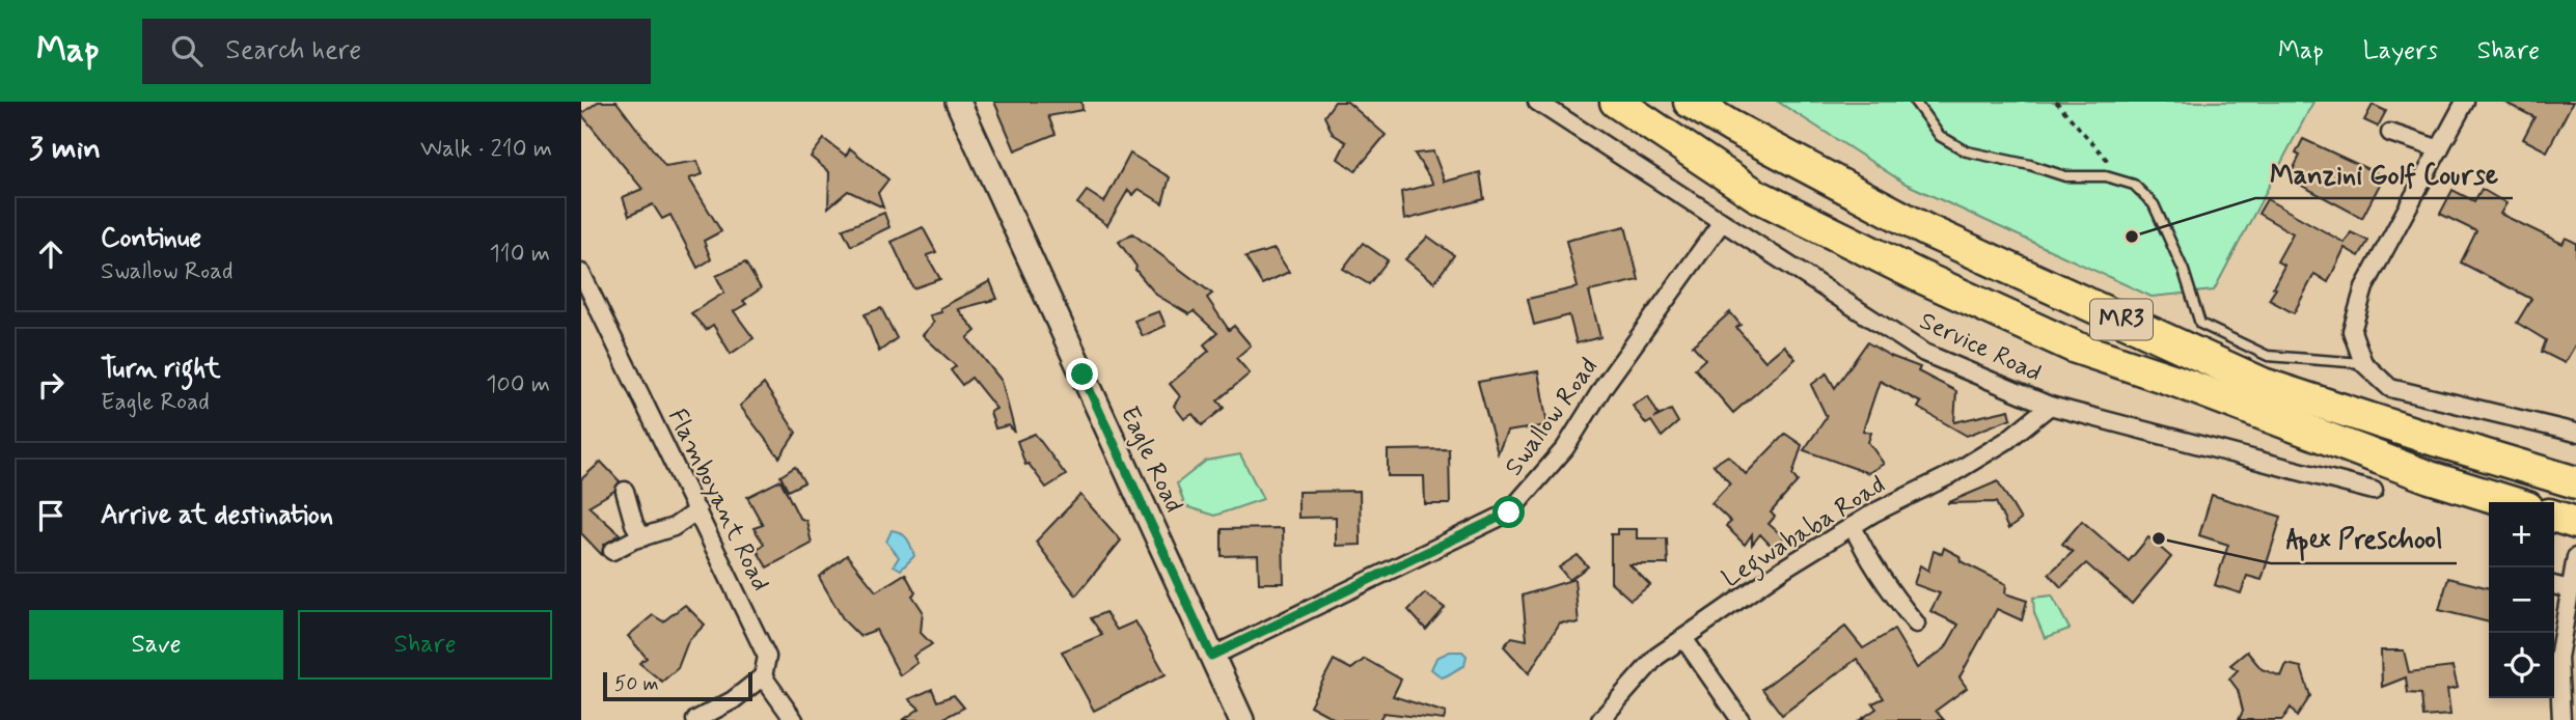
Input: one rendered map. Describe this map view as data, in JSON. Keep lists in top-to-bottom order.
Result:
{
  "streets": {
    "highway": ["MR3"],
    "street": [
      "Service Road",
      "Swallow Road",
      "Eagle Road",
      "Flamboyant Road",
      "Legwababa Road"
    ]
  },
  "crossings": [
    ["Service Road", "Swallow Road"],
    ["Service Road", "Legwababa Road"],
    ["Swallow Road", "Eagle Road"]
  ],
  "places": ["Manzini Golf Course", "Apex Preschool"],
  "scale_bar": "50 m",
  "page": {
    "header": "Map",
    "search": "Search here",
    "nav": ["Map", "Layers", "Share"],
    "heading": ["3 min", "Walk · 210 m"],
    "list": [
      ["Continue", "Swallow Road", "110 m"],
      ["Turn right", "Eagle Road", "100 m"],
      "Arrive at destination"
    ],
    "map_buttons": ["+", "−"],
    "buttons": ["Save", "Share"],
    "scale": "50 m"
  }
}
